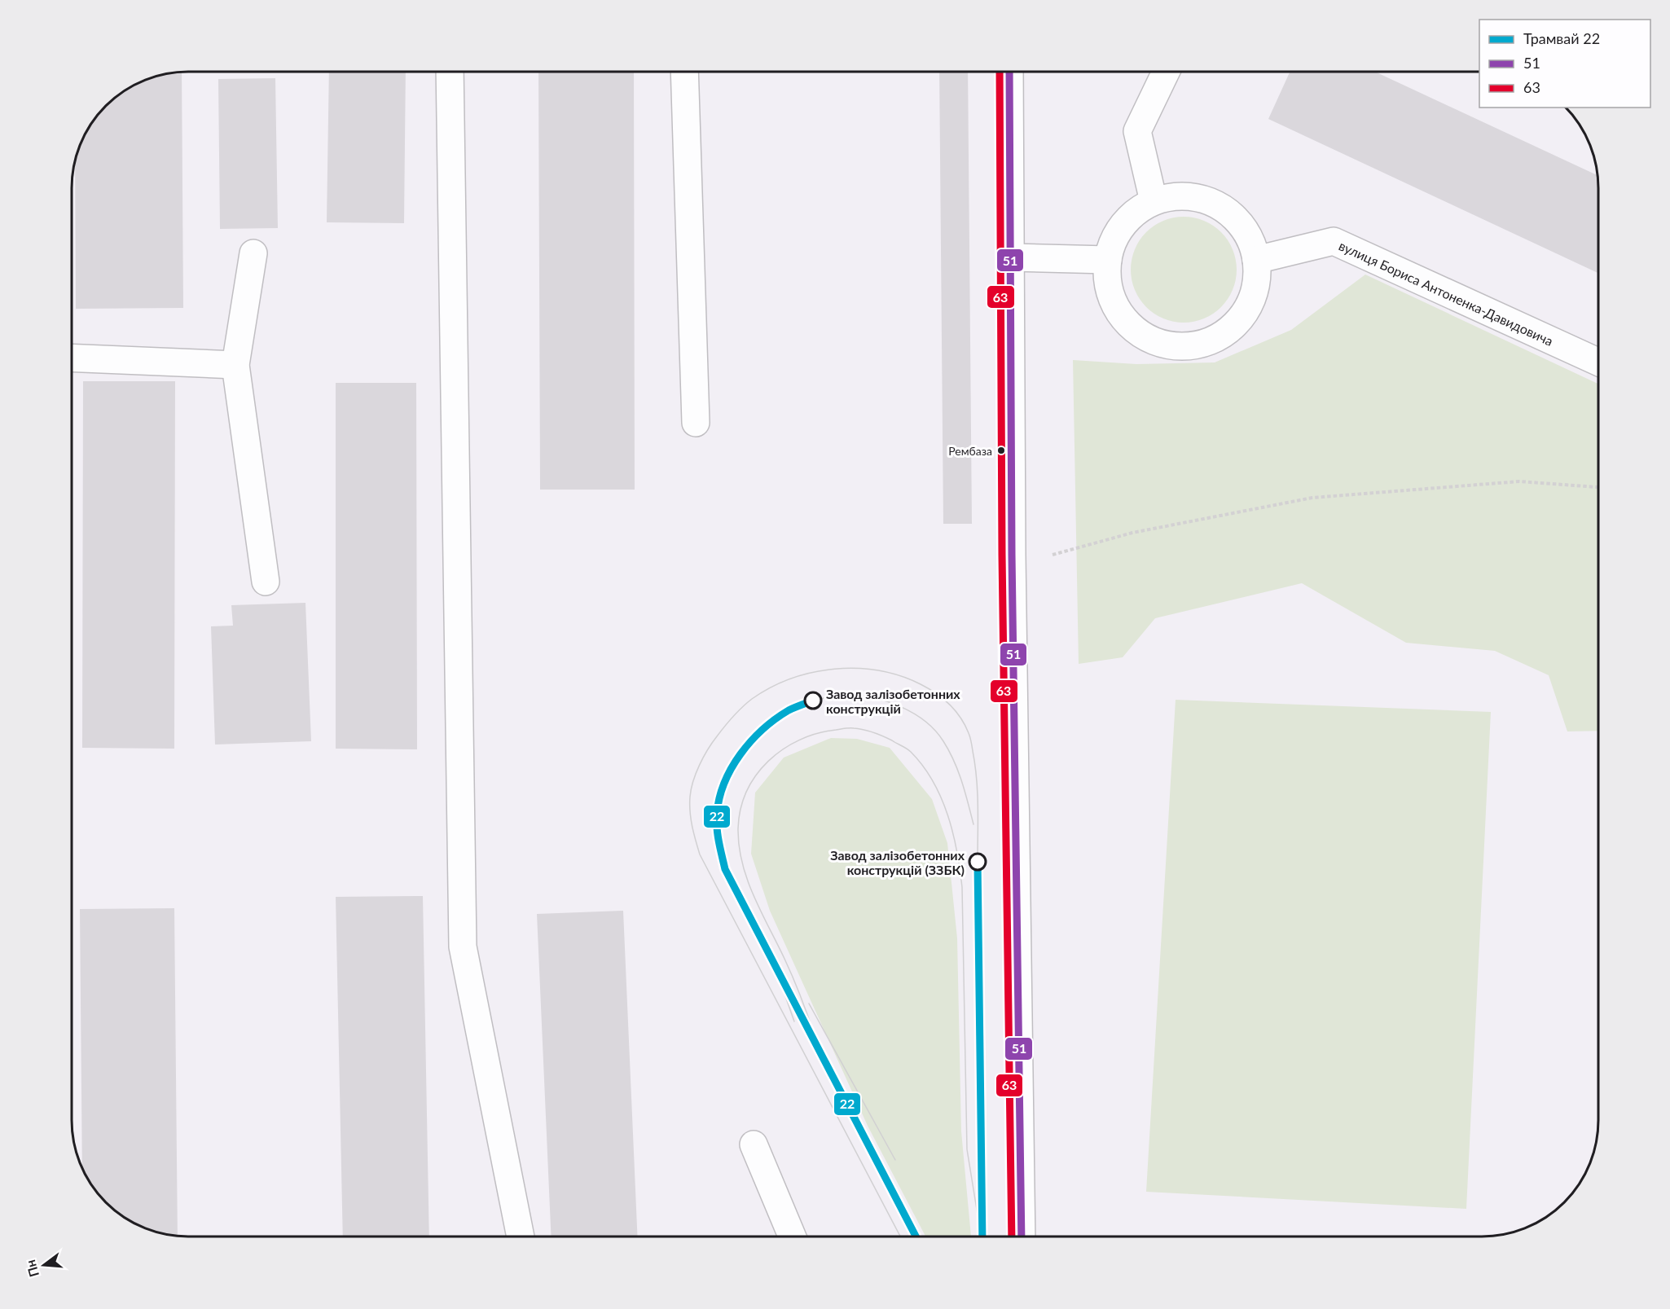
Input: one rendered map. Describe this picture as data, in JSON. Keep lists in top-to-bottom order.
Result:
{
  "streets": {
    "main road": ["вулиця Бориса Антоненка-Давидовича"]
  },
  "places": ["Рембаза", "Завод залізобетонних конструкцій", "Завод залізобетонних конструкцій (ЗЗБК)"],
  "lines": ["transit line 51", "transit line 63", "tram line 22"],
  "legend": ["Трамвай 22", "51", "63"],
  "north": "left"
}
